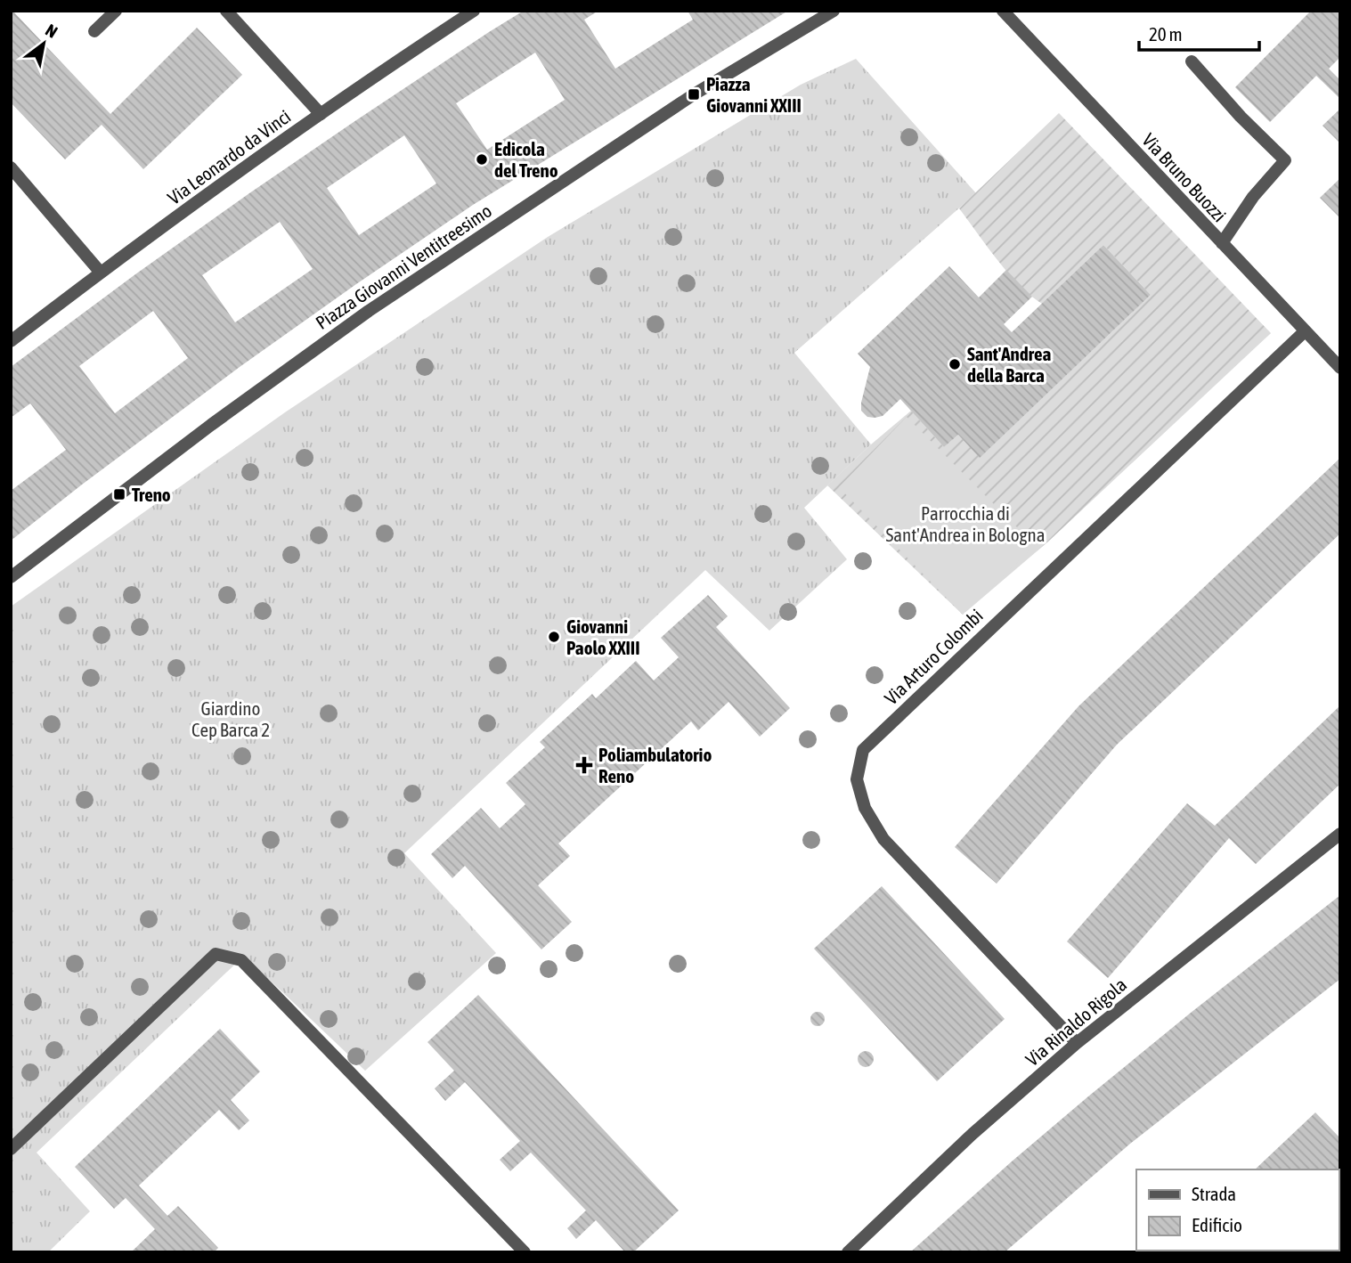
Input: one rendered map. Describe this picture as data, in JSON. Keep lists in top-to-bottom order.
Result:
{
  "streets": {
    "street": [
      "Via Leonardo da Vinci",
      "Via Bruno Buozzi",
      "Piazza Giovanni Ventitreesimo",
      "Via Arturo Colombi",
      "Via Rinaldo Rigola"
    ]
  },
  "crossings": [
    ["Via Bruno Buozzi", "Via Arturo Colombi"],
    ["Via Arturo Colombi", "Via Rinaldo Rigola"]
  ],
  "parks": ["Parrocchia di Sant'Andrea in Bologna", "Giardino Cep Barca 2"],
  "places": {
    "transit": ["Piazza Giovanni XXIII", "Treno"],
    "other": ["Edicola del Treno", "Sant'Andrea della Barca", "Giovanni Paolo XXIII"],
    "health": ["Poliambulatorio Reno"]
  },
  "legend": ["Strada", "Edificio"],
  "scale_bar": "20 m",
  "north": "top right"
}
